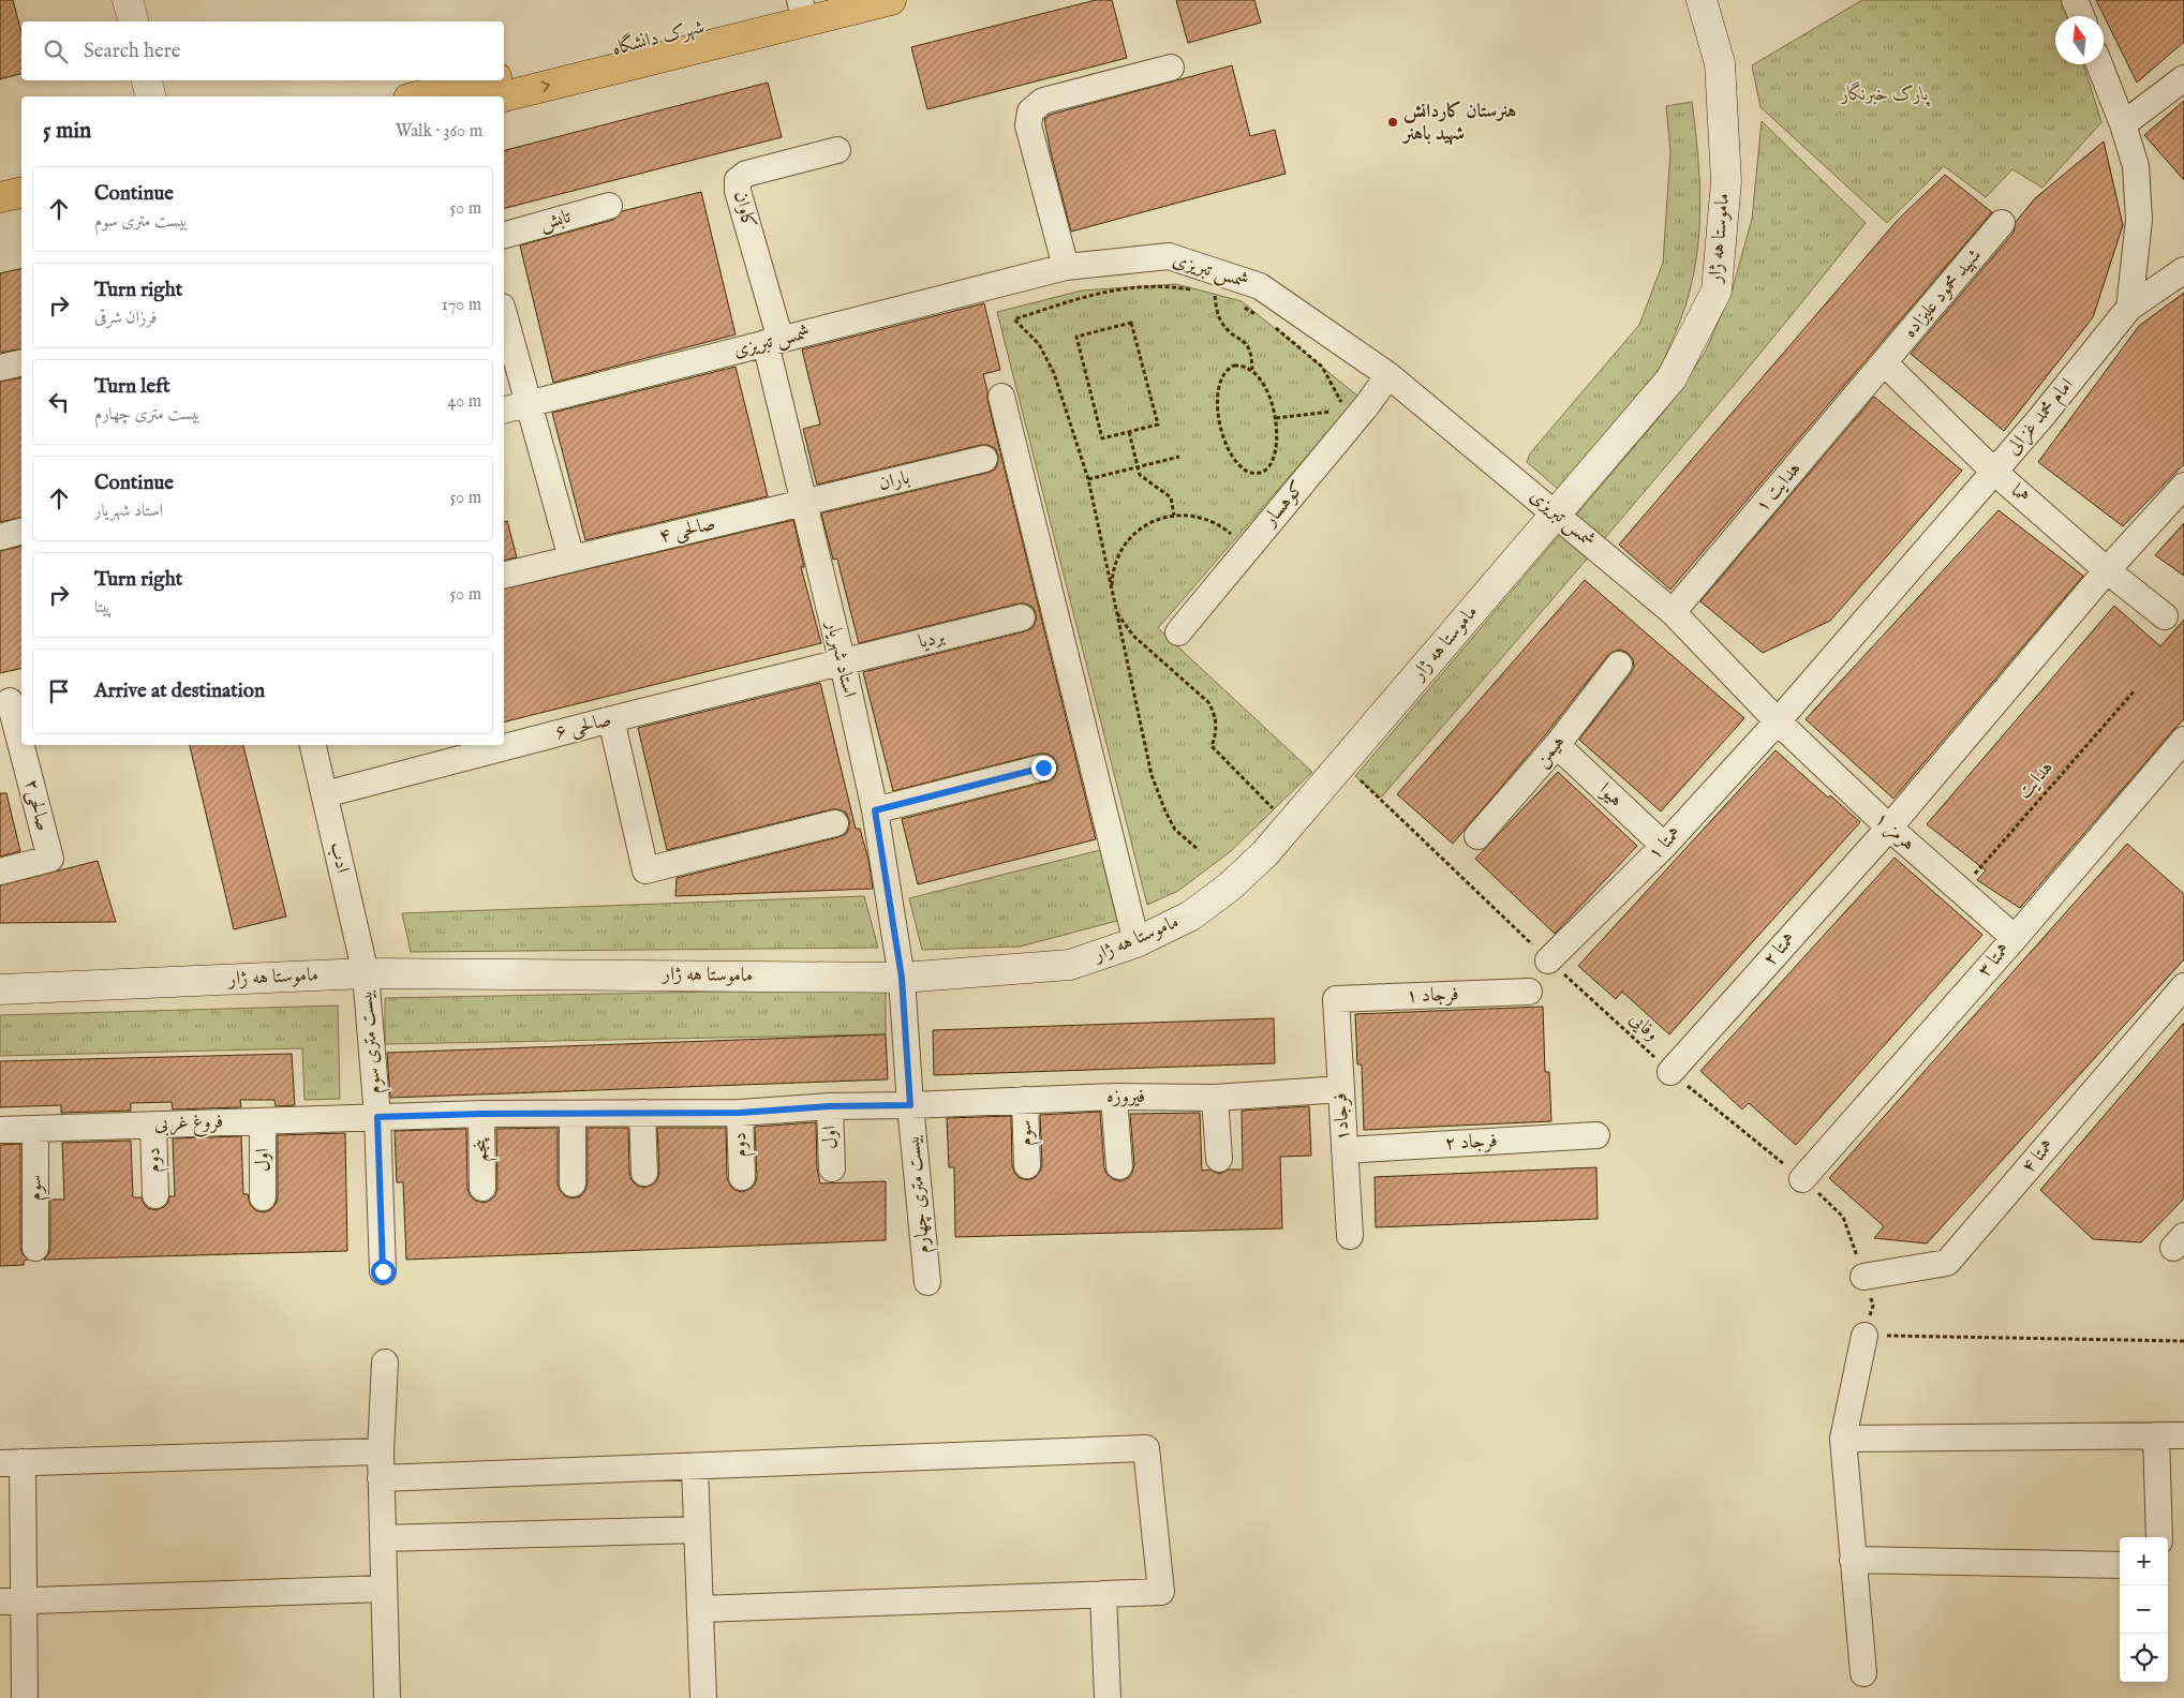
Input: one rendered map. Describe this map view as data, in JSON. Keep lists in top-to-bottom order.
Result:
{
  "streets": {
    "main road": ["شهرک دانشگاه", "ماموستا هه ژار"],
    "street": [
      "کاوان",
      "تابش",
      "شمس تبریزی",
      "شهید محمود علیزاده",
      "امام محمد غزالی",
      "باران",
      "هدایت ۱",
      "هما",
      "کوهسار",
      "صالحی ۴",
      "بردیا",
      "استاد شهریار",
      "صالحی ۶",
      "هیمن",
      "هیوا",
      "صالحی۲",
      "هرمز ۱",
      "همتا ۱",
      "ادب",
      "همتا ۲",
      "همتا ۳",
      "فرجاد ۱",
      "بیست متری سوم",
      "فیروزه",
      "فرجاد۱",
      "فروغ غربی",
      "سوم",
      "اول",
      "فرجاد ۲",
      "دوم",
      "پنجم",
      "همتا ۴",
      "بیست متری چهارم"
    ],
    "path": ["هدایت", "وفایی"]
  },
  "crossings": [
    ["کاوان", "شمس تبریزی"],
    ["کاوان", "استاد شهریار"],
    ["ماموستا هه ژار", "شمس تبریزی"],
    ["ماموستا هه ژار", "استاد شهریار"],
    ["ماموستا هه ژار", "ادب"],
    ["ماموستا هه ژار", "وفایی"],
    ["ماموستا هه ژار", "بیست متری سوم"],
    ["ماموستا هه ژار", "بیست متری چهارم"],
    ["شمس تبریزی", "امام محمد غزالی"],
    ["شمس تبریزی", "هدایت ۱"],
    ["شمس تبریزی", "کوهسار"],
    ["شمس تبریزی", "استاد شهریار"],
    ["شمس تبریزی", "هرمز ۱"],
    ["شمس تبریزی", "همتا ۱"],
    ["شهید محمود علیزاده", "هدایت ۱"],
    ["شهید محمود علیزاده", "هما"],
    ["امام محمد غزالی", "هما"],
    ["امام محمد غزالی", "هرمز ۱"],
    ["امام محمد غزالی", "همتا ۱"],
    ["باران", "صالحی ۴"],
    ["باران", "استاد شهریار"],
    ["هدایت ۱", "هما"],
    ["هما", "همتا ۲"],
    ["صالحی ۴", "استاد شهریار"],
    ["بردیا", "استاد شهریار"],
    ["بردیا", "صالحی ۶"],
    ["استاد شهریار", "صالحی ۶"],
    ["استاد شهریار", "بیست متری چهارم"],
    ["صالحی ۶", "ادب"],
    ["هیمن", "هیوا"],
    ["هدایت", "هرمز ۱"],
    ["هیوا", "همتا ۱"],
    ["هرمز ۱", "همتا ۱"],
    ["هرمز ۱", "همتا ۲"],
    ["هرمز ۱", "همتا ۳"],
    ["همتا ۱", "وفایی"],
    ["ادب", "بیست متری سوم"],
    ["همتا ۲", "وفایی"],
    ["همتا ۳", "وفایی"],
    ["فرجاد ۱", "فرجاد۱"],
    ["وفایی", "همتا ۴"],
    ["بیست متری سوم", "فروغ غربی"],
    ["فیروزه", "فرجاد۱"],
    ["فیروزه", "فروغ غربی"],
    ["فیروزه", "سوم"],
    ["فیروزه", "اول"],
    ["فیروزه", "دوم"],
    ["فیروزه", "بیست متری چهارم"],
    ["فرجاد۱", "فرجاد ۲"],
    ["فروغ غربی", "سوم"],
    ["فروغ غربی", "اول"],
    ["فروغ غربی", "دوم"],
    ["فروغ غربی", "پنجم"]
  ],
  "parks": ["پارک خبرنگار"],
  "places": ["هنرستان کاردانش شهید باهنر"],
  "north": "top",
  "page": {
    "search": "Search here",
    "heading": ["5 min", "Walk · 360 m"],
    "list": [
      ["Continue", "بیست متری سوم", "50 m"],
      ["Turn right", "فرزان شرقی", "170 m"],
      ["Turn left", "بیست متری چهارم", "40 m"],
      ["Continue", "استاد شهریار", "50 m"],
      ["Turn right", "پیتا", "50 m"],
      "Arrive at destination"
    ],
    "map_buttons": ["+", "−"]
  }
}
